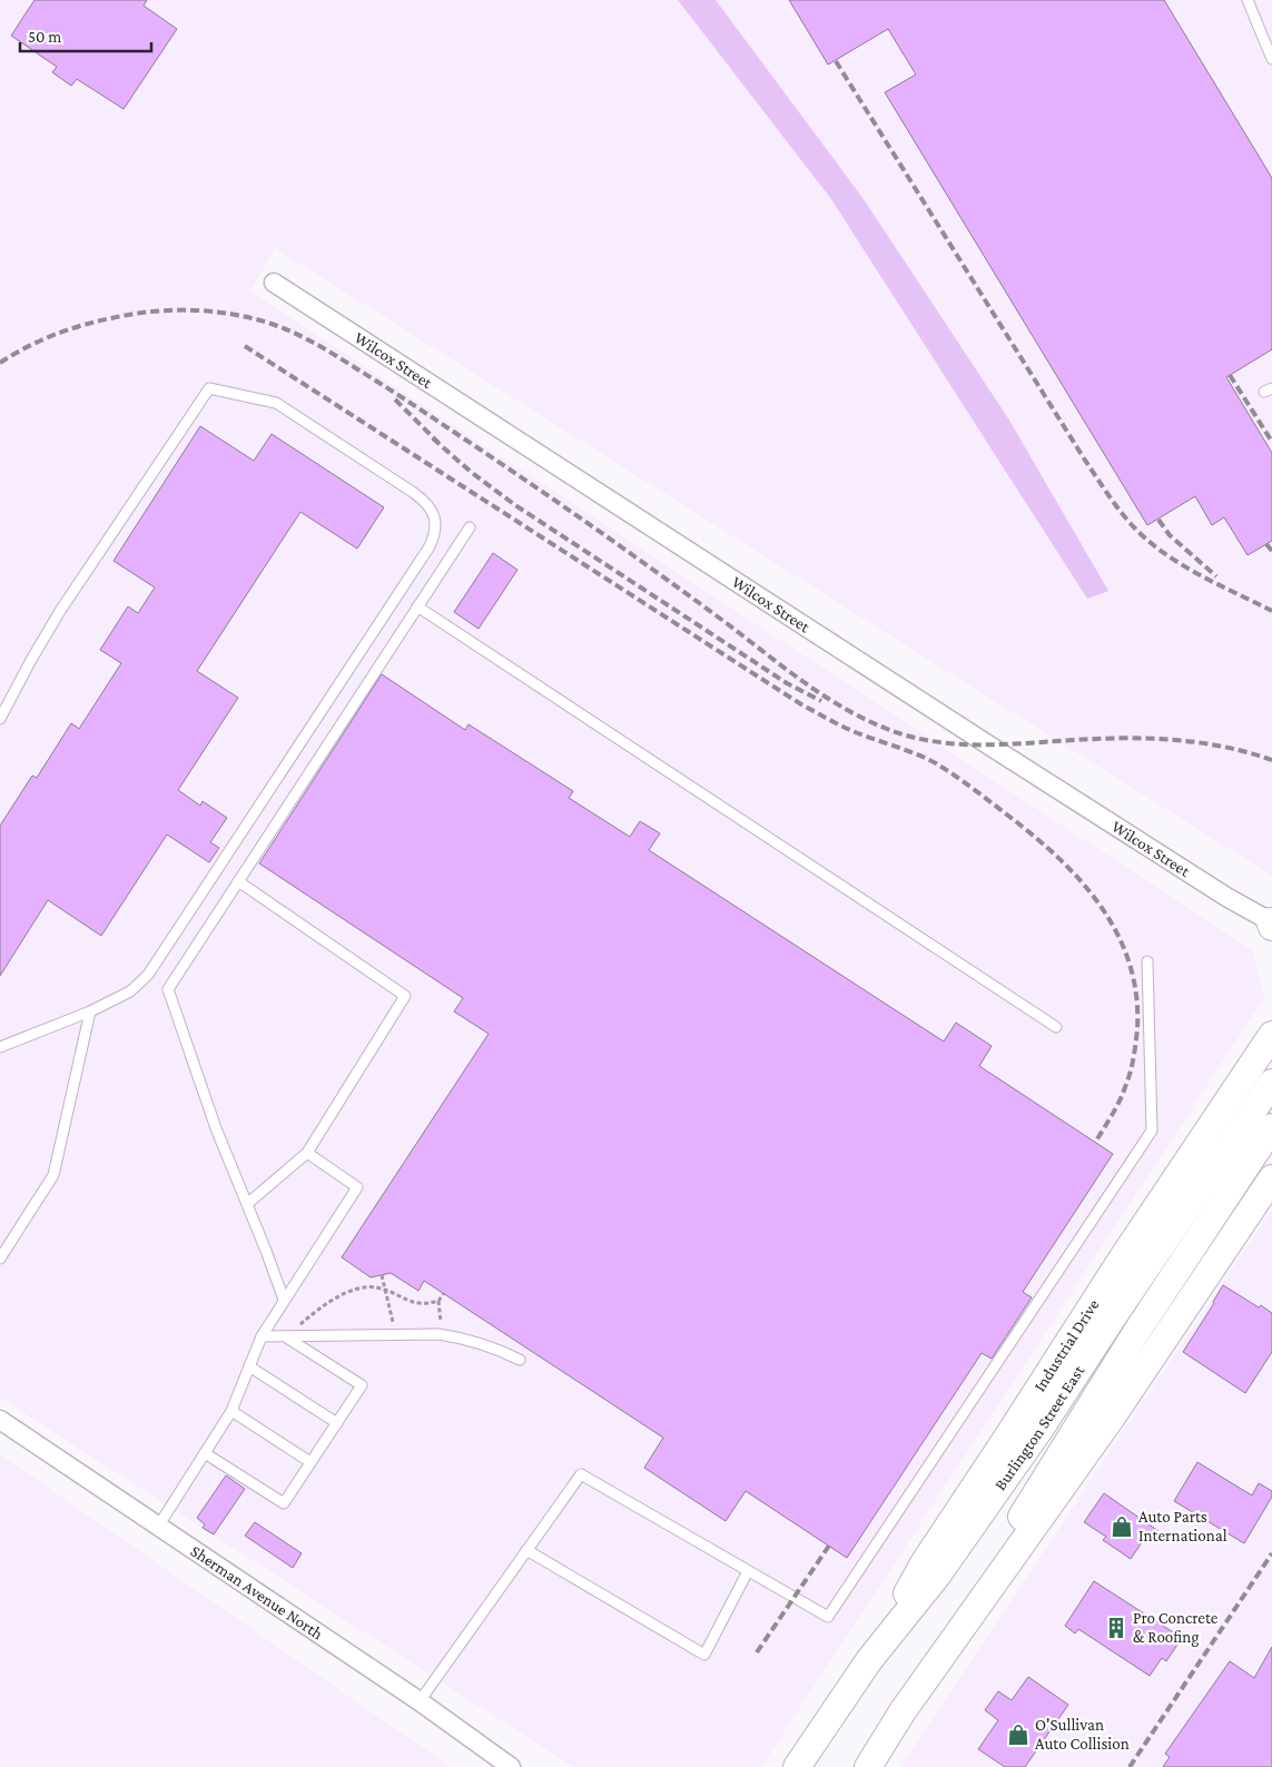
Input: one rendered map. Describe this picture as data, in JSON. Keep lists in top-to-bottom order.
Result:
{
  "streets": {
    "main road": ["Industrial Drive", "Burlington Street East"],
    "street": ["Wilcox Street", "Sherman Avenue North"]
  },
  "crossings": [
    ["Industrial Drive", "Burlington Street East"]
  ],
  "places": {
    "shop": ["Auto Parts International", "O'Sullivan Auto Collision"],
    "building": ["Pro Concrete & Roofing"]
  },
  "scale_bar": "50 m"
}
